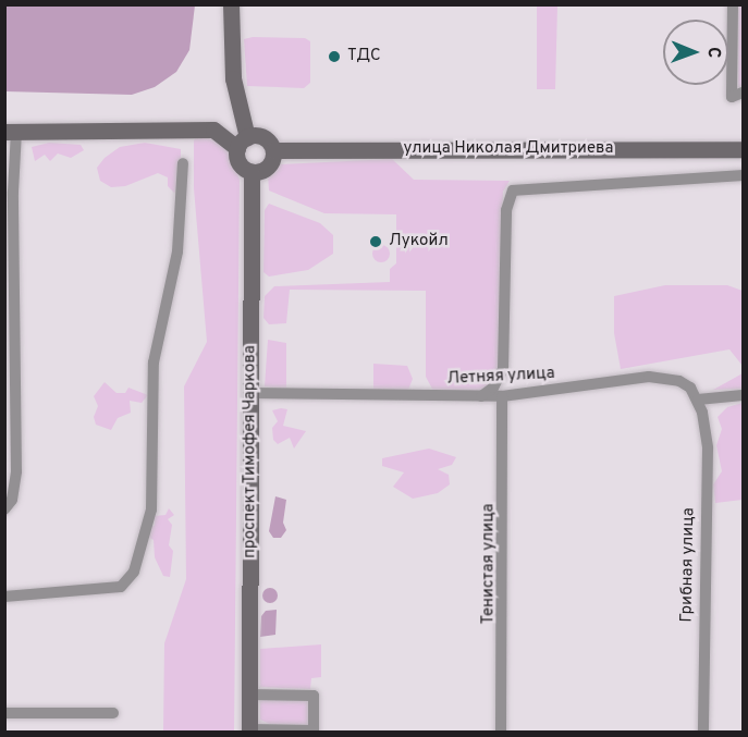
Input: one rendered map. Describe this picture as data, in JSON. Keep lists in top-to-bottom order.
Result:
{
  "streets": {
    "main road": ["улица Николая Дмитриева", "проспект Тимофея Чаркова"],
    "street": ["Летняя улица", "Тенистая улица", "Грибная улица"]
  },
  "crossings": [
    ["улица Николая Дмитриева", "проспект Тимофея Чаркова"],
    ["Летняя улица", "проспект Тимофея Чаркова"],
    ["Летняя улица", "Тенистая улица"],
    ["Летняя улица", "Грибная улица"]
  ],
  "places": ["ТДС", "Лукойл"],
  "north": "right"
}
